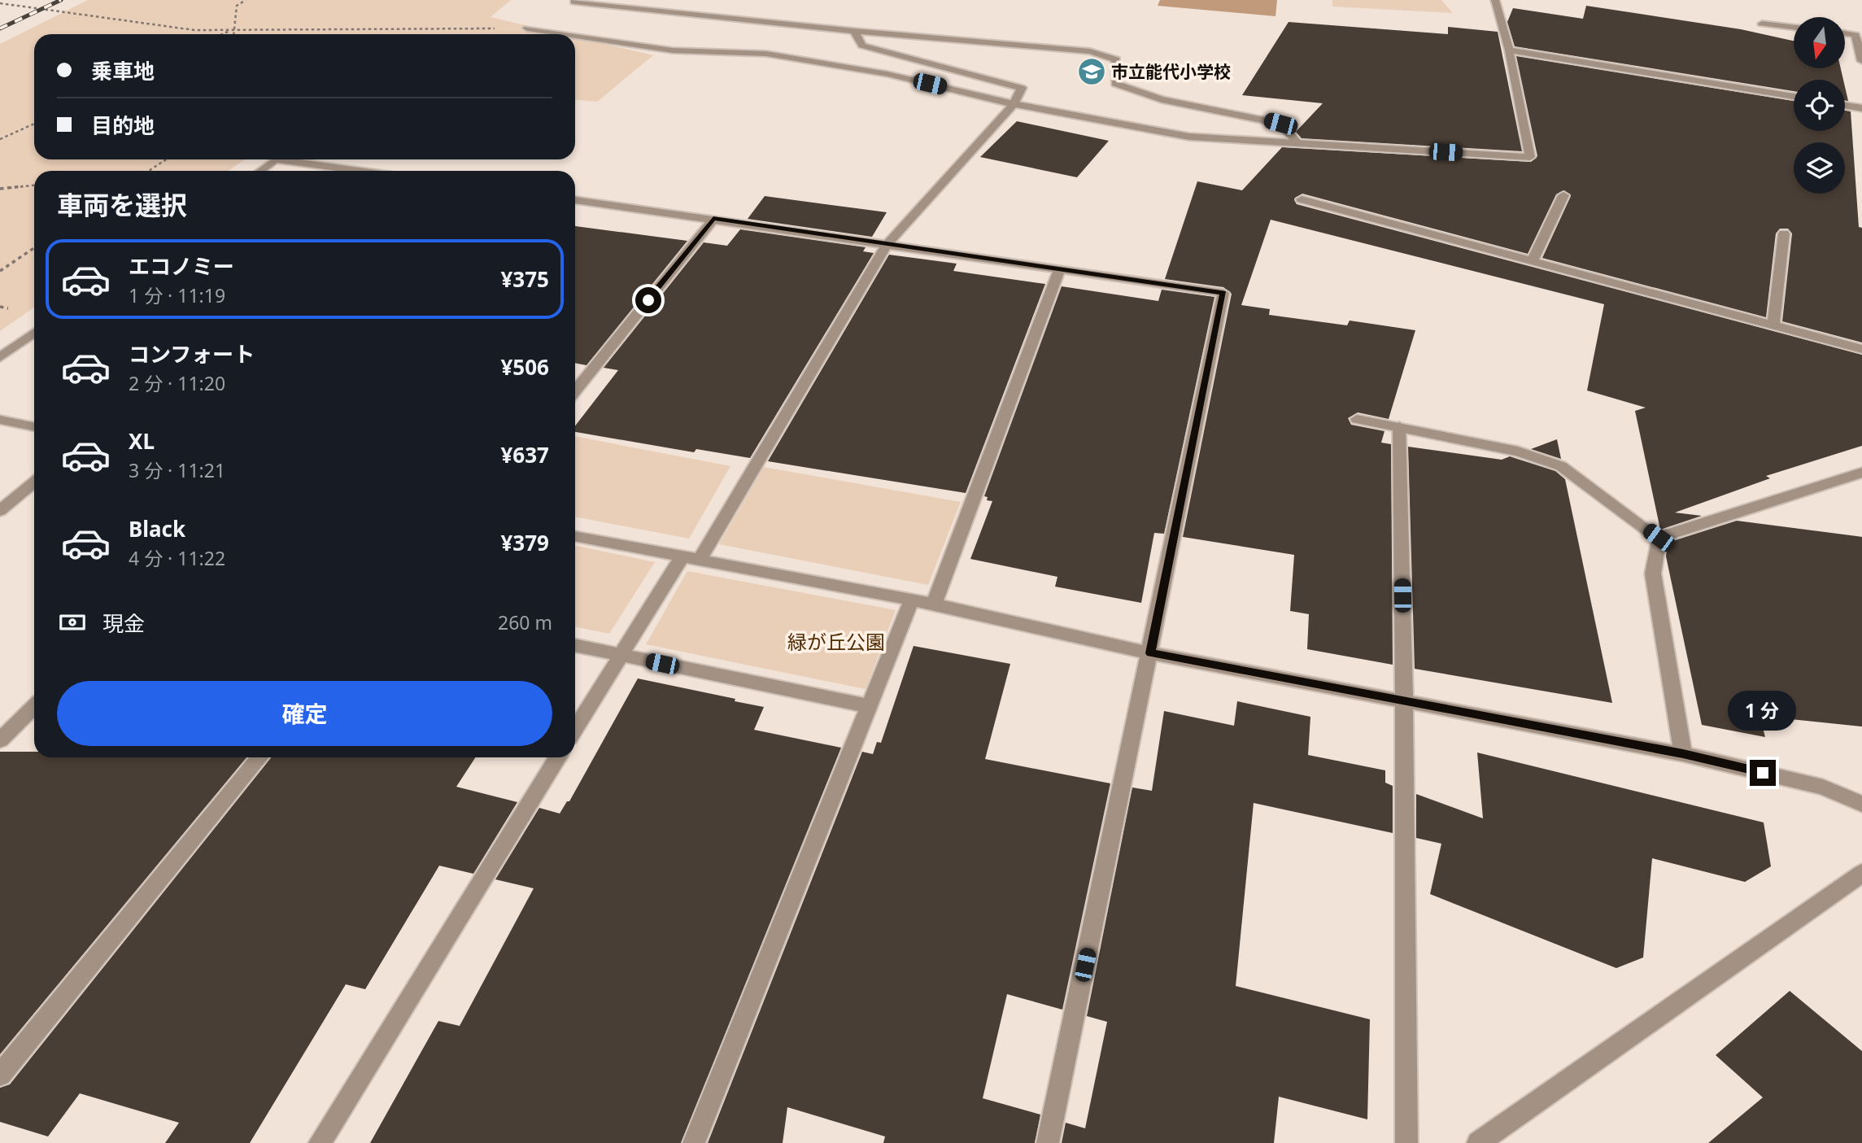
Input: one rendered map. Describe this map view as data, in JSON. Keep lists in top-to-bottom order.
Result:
{
  "parks": ["緑が丘公園"],
  "places": {
    "school or university": ["市立能代小学校"]
  },
  "north": "bottom",
  "page": {
    "banner": ["乗車地", "目的地"],
    "heading": "車両を選択",
    "list": [
      {
        "name": "エコノミー",
        "note": "1 分 · 11:19",
        "value": "¥375"
      },
      {
        "name": "コンフォート",
        "note": "2 分 · 11:20",
        "value": "¥506"
      },
      {
        "name": "XL",
        "note": "3 分 · 11:21",
        "value": "¥637"
      },
      {
        "name": "Black",
        "note": "4 分 · 11:22",
        "value": "¥379"
      }
    ],
    "pay": ["現金", "260 m"],
    "buttons": "確定",
    "bubble": "1 分"
  }
}
